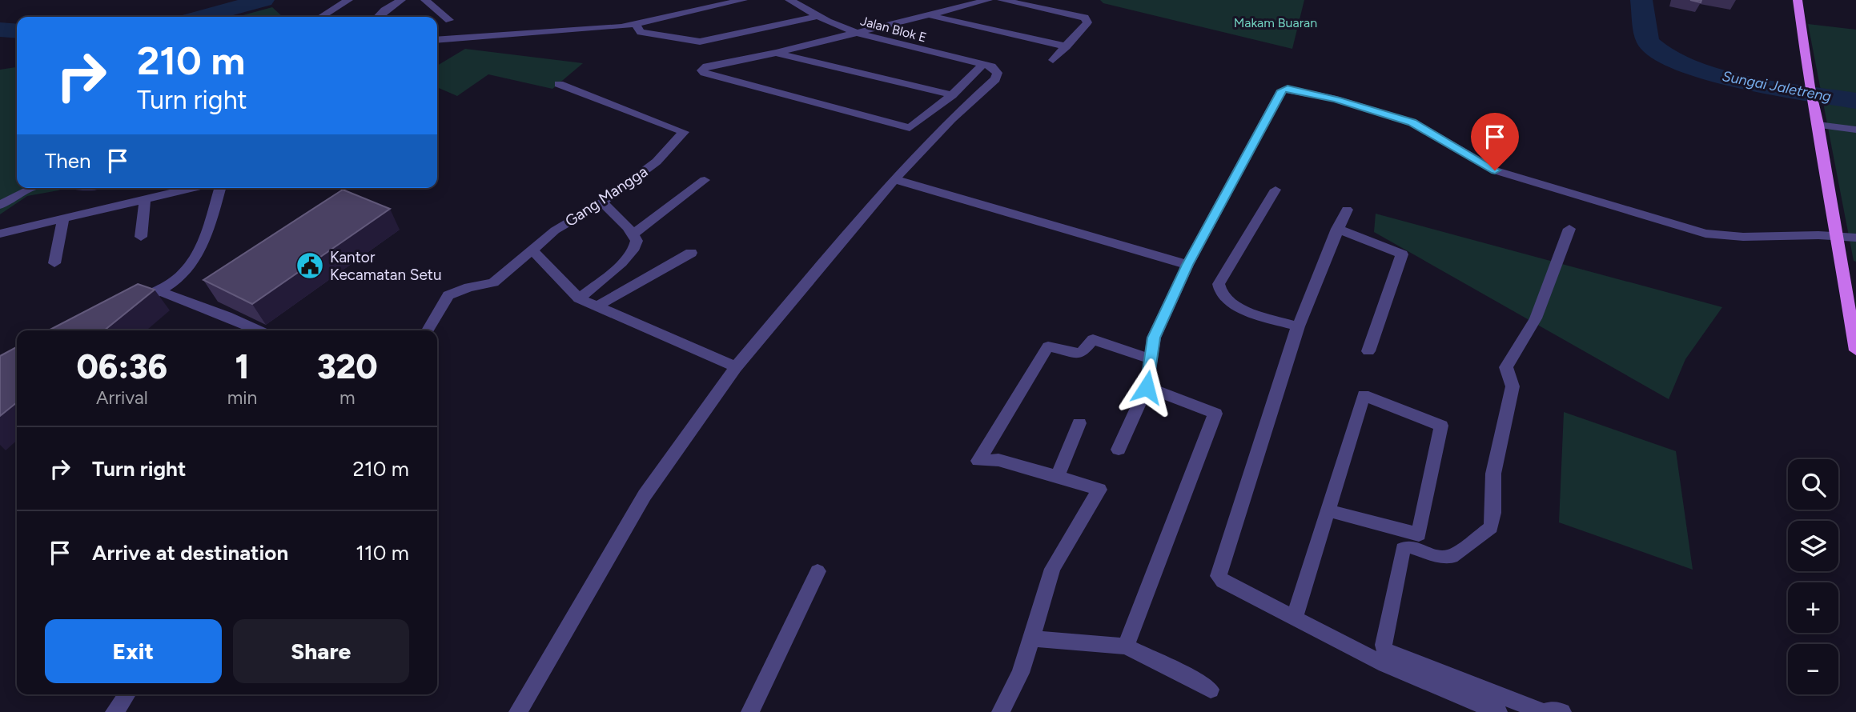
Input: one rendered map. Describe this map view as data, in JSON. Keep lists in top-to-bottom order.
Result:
{
  "streets": {
    "street": ["Jalan Blok E", "Gang Mangga"]
  },
  "water": ["Sungai Jaletreng"],
  "parks": ["Makam Buaran"],
  "places": {
    "public building": ["Kantor Kecamatan Setu"]
  },
  "page": {
    "turn": ["210 m", "Turn right"],
    "then": "Then",
    "eta": [
      "06:36",
      "Arrival",
      "1",
      "min",
      "320",
      "m"
    ],
    "list": [
      {
        "name": "Turn right",
        "value": "210 m"
      },
      {
        "name": "Arrive at destination",
        "value": "110 m"
      }
    ],
    "map_buttons": ["+", "−"],
    "buttons": ["Exit", "Share"]
  }
}
